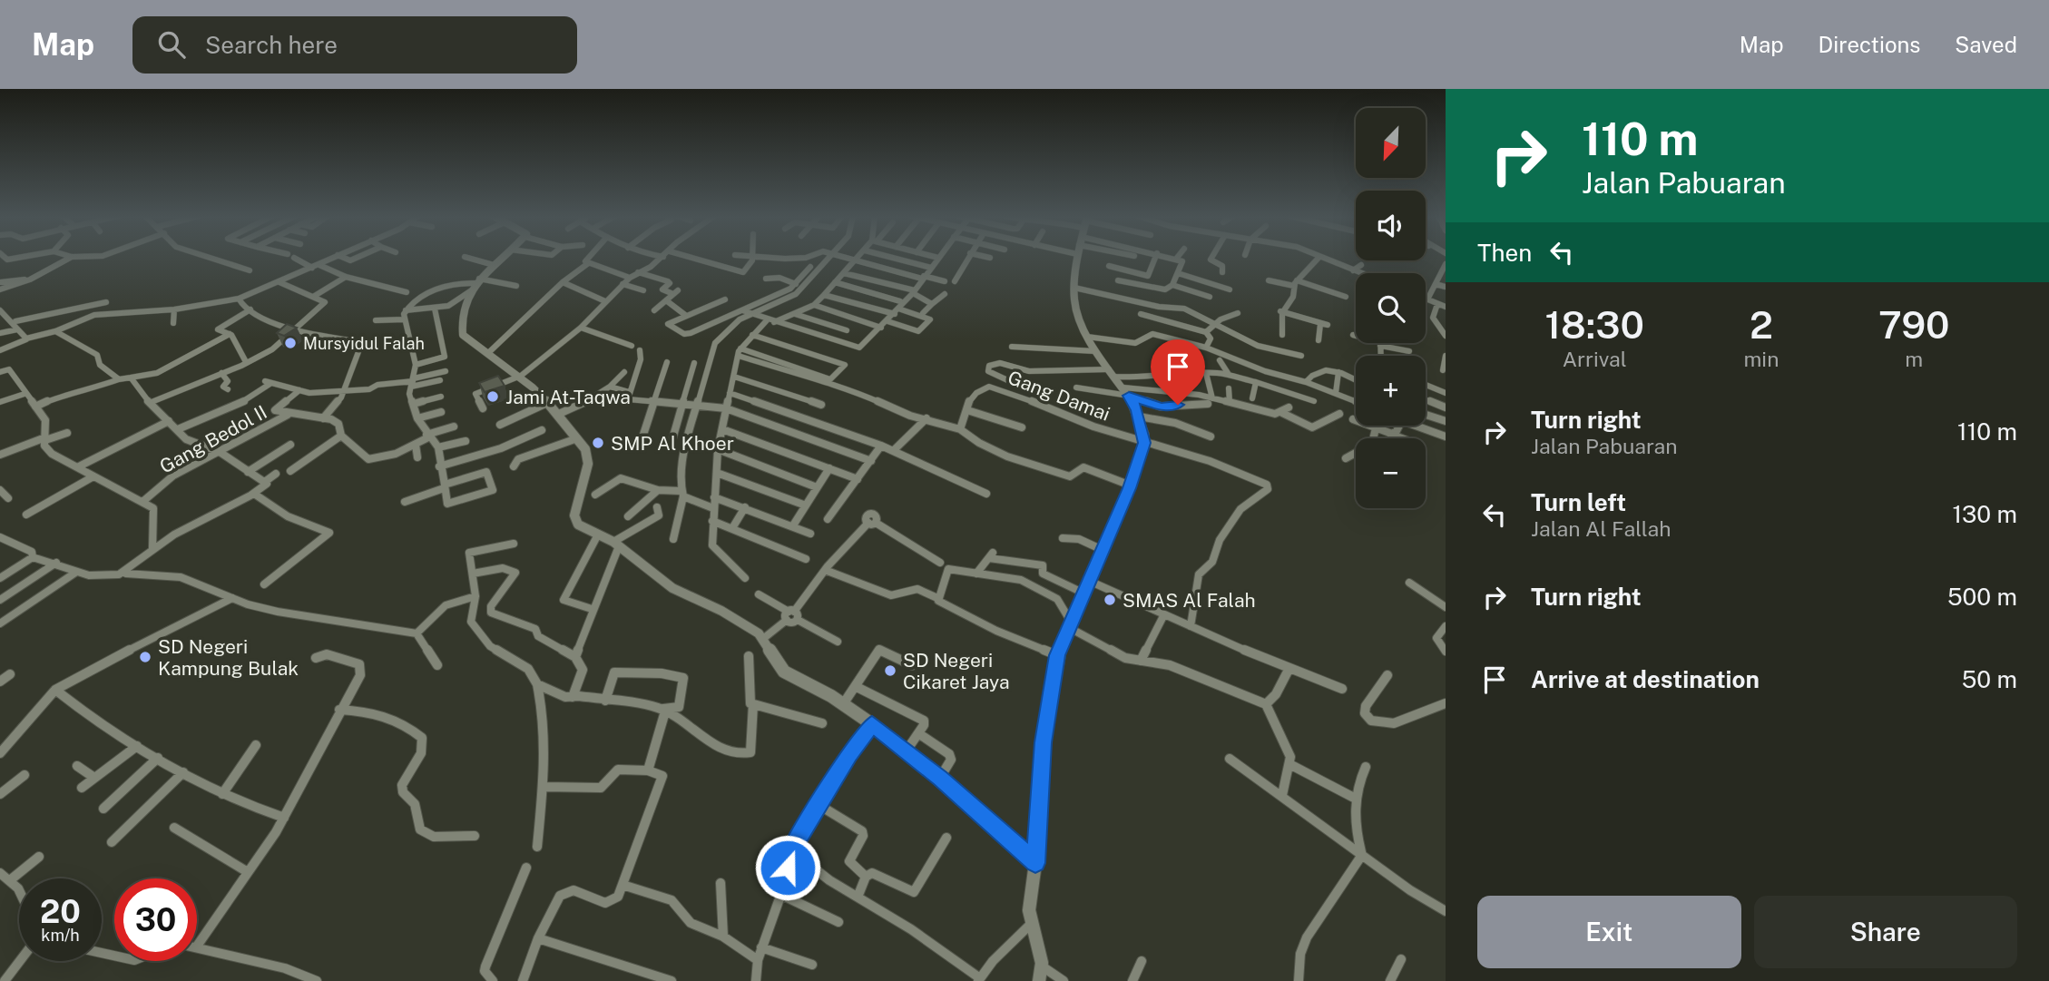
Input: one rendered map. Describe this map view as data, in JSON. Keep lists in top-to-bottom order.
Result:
{
  "streets": {
    "street": ["Gang Damai", "Gang Bedol II"]
  },
  "places": [
    "Mursyidul Falah",
    "Jami At-Taqwa",
    "SMP Al Khoer",
    "SMAS Al Falah",
    "SD Negeri Kampung Bulak",
    "SD Negeri Cikaret Jaya"
  ],
  "north": "bottom left",
  "page": {
    "header": "Map",
    "search": "Search here",
    "nav": ["Map", "Directions", "Saved"],
    "turn": ["110 m", "Jalan Pabuaran"],
    "map_buttons": ["+", "−"],
    "then": "Then",
    "eta": [
      "18:30",
      "Arrival",
      "2",
      "min",
      "790",
      "m"
    ],
    "list": [
      {
        "name": "Turn right",
        "note": "Jalan Pabuaran",
        "value": "110 m"
      },
      {
        "name": "Turn left",
        "note": "Jalan Al Fallah",
        "value": "130 m"
      },
      {
        "name": "Turn right",
        "value": "500 m"
      },
      {
        "name": "Arrive at destination",
        "value": "50 m"
      }
    ],
    "speed": "20 km/h",
    "limit": "30",
    "buttons": ["Exit", "Share"]
  }
}
